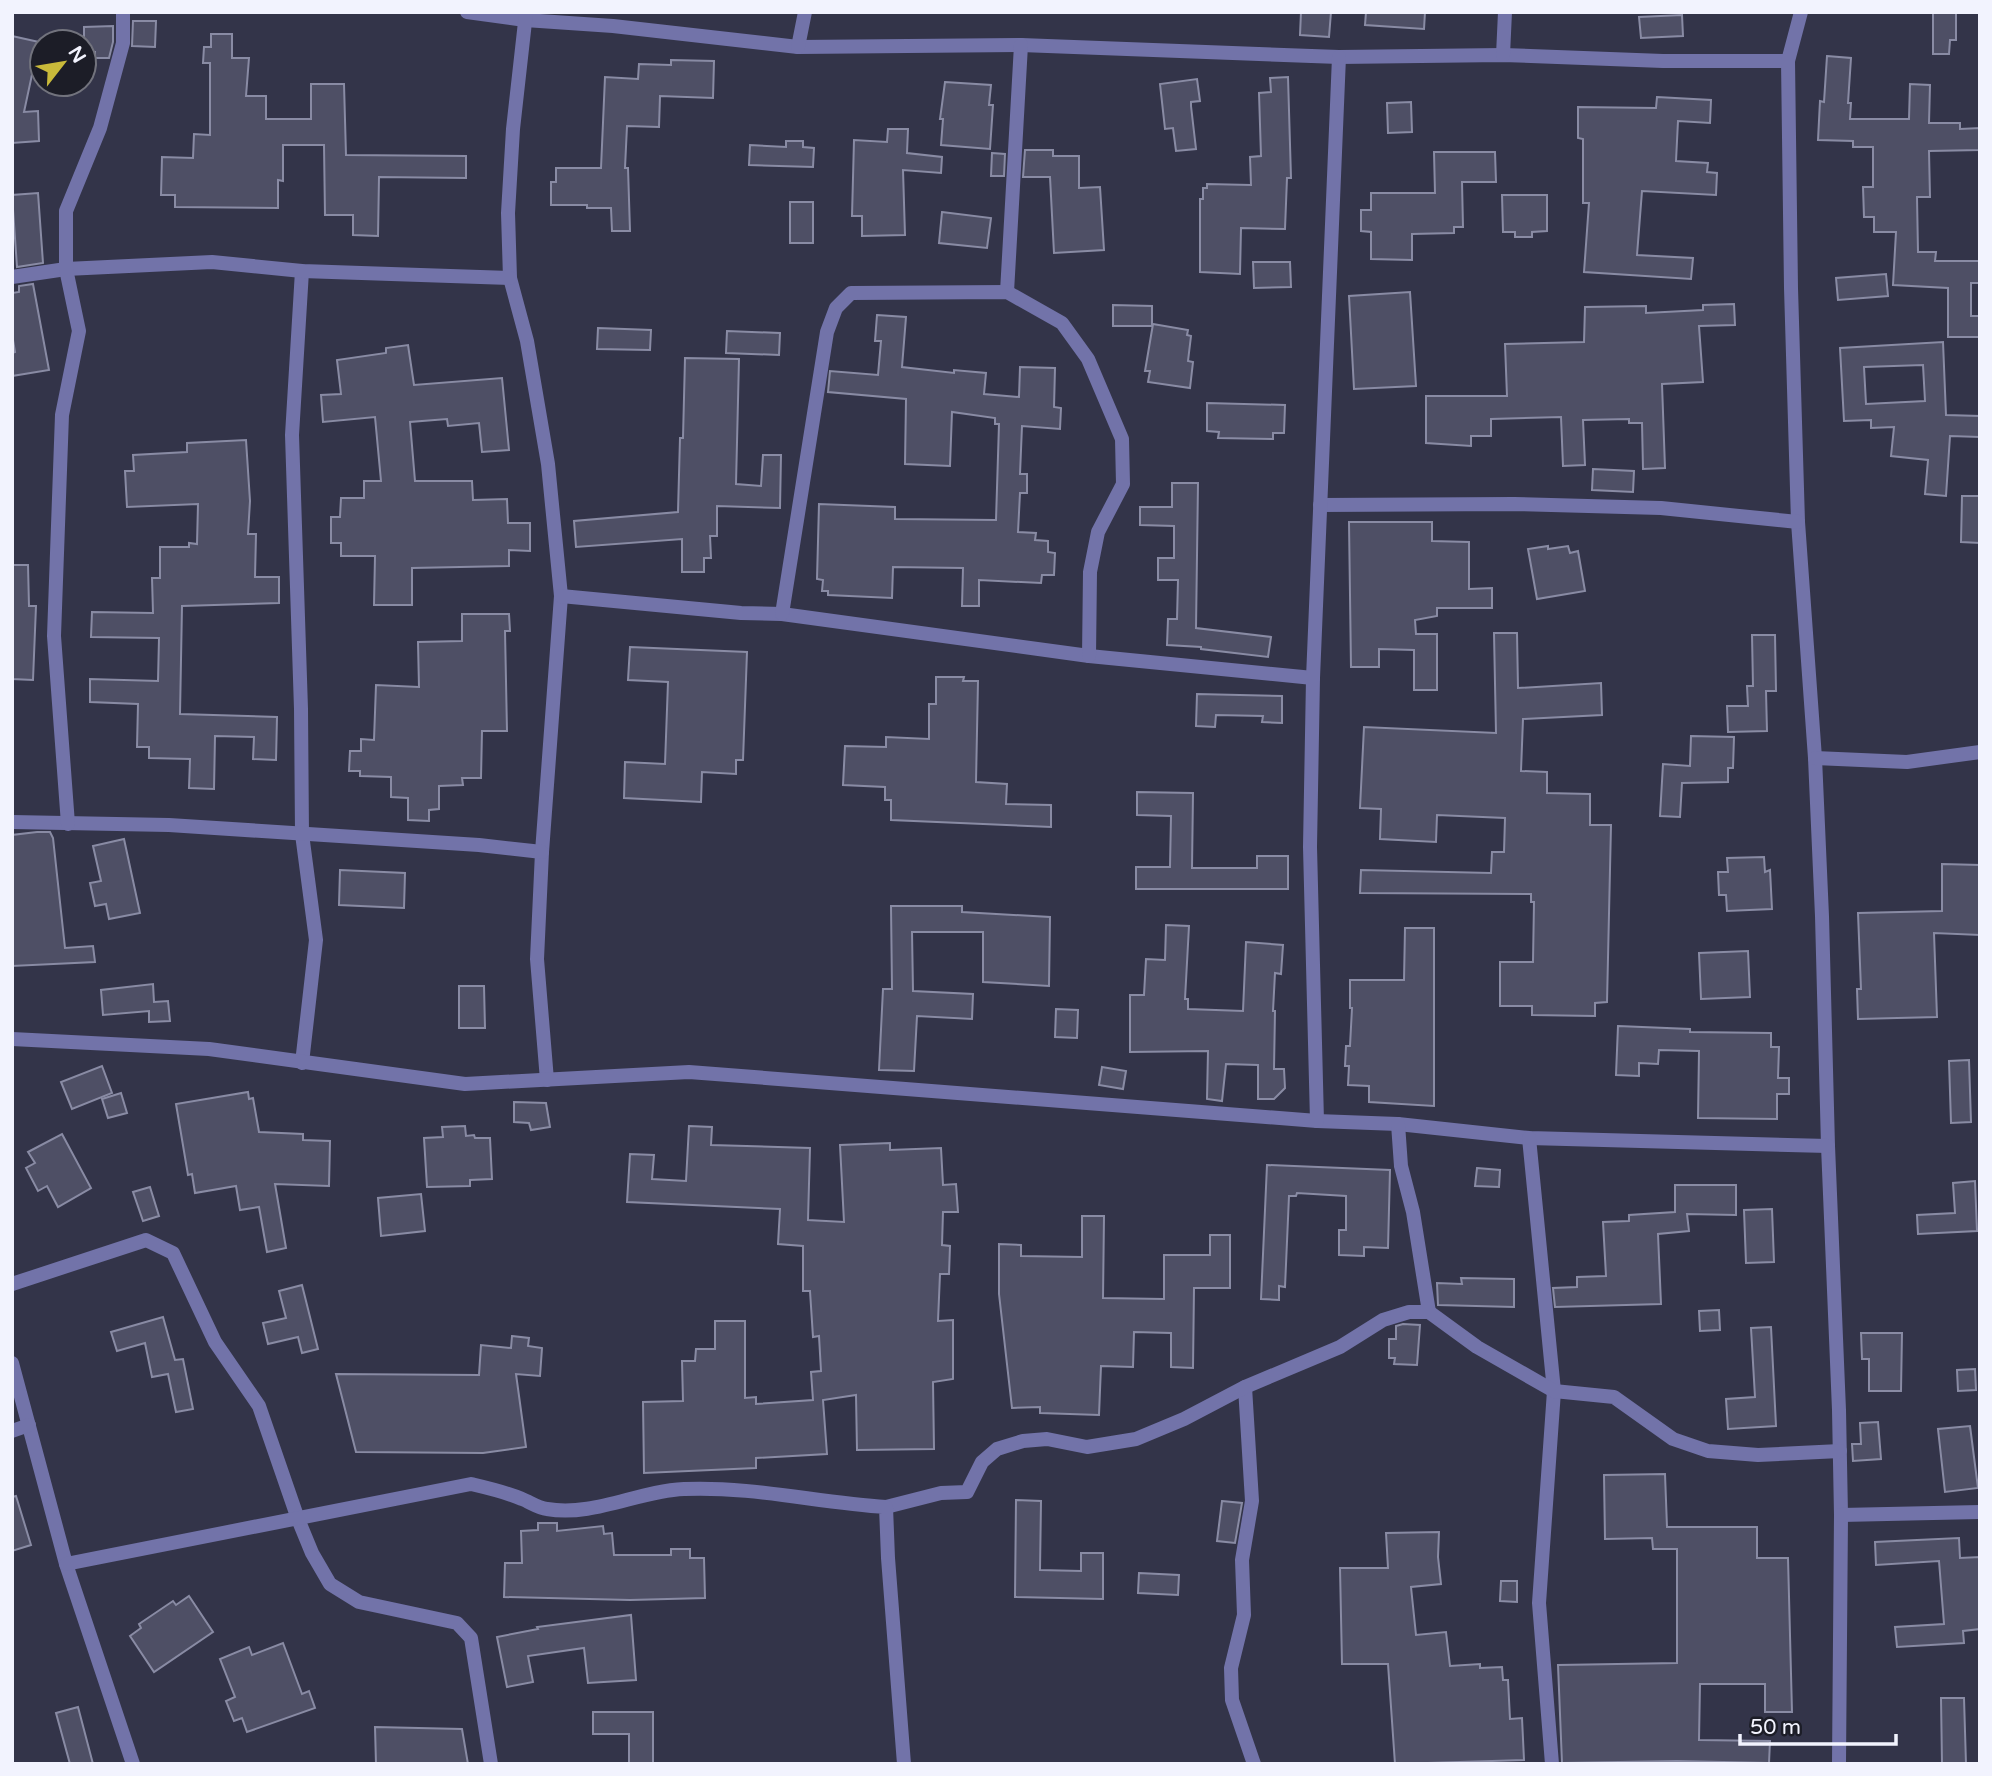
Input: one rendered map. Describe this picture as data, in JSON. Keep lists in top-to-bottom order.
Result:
{
  "scale_bar": "50 m",
  "north": "top right"
}
